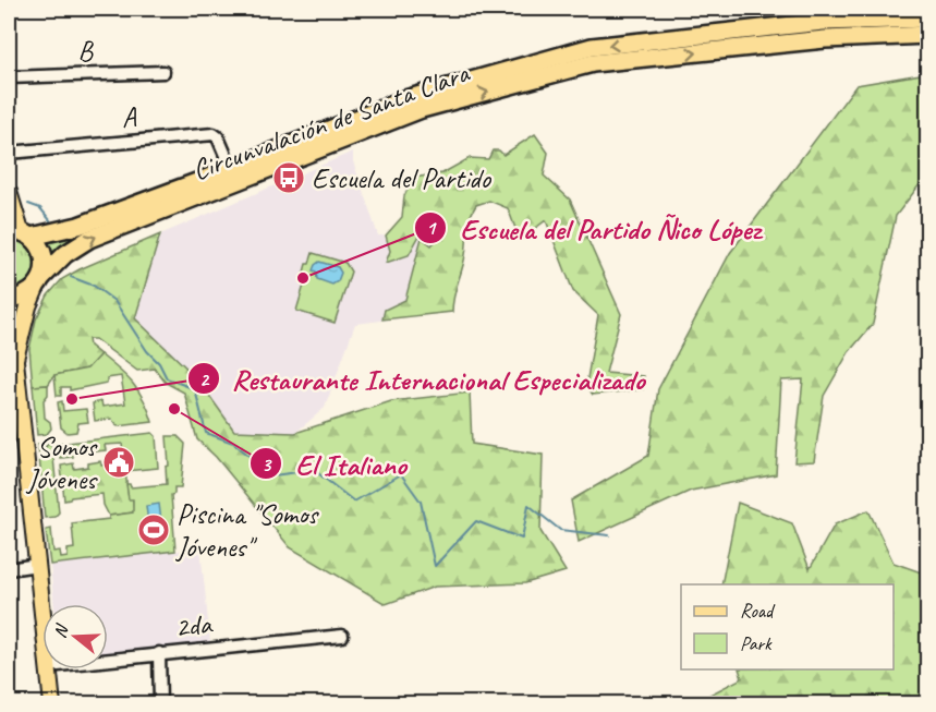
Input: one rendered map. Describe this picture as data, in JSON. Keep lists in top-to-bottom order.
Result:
{
  "streets": {
    "highway": ["Circunvalación de Santa Clara"],
    "street": ["B", "A", "2da"]
  },
  "crossings": [
    ["A", "Circunvalación de Santa Clara"]
  ],
  "places": {
    "bus stop": ["Escuela del Partido"],
    "other": ["Escuela del Partido Ñico López", "Restaurante Internacional Especializado", "El Italiano"],
    "public building": ["Somos Jóvenes"],
    "sports": ["Piscina \"Somos Jóvenes\""]
  },
  "legend": ["Road", "Park"],
  "north": "left"
}
